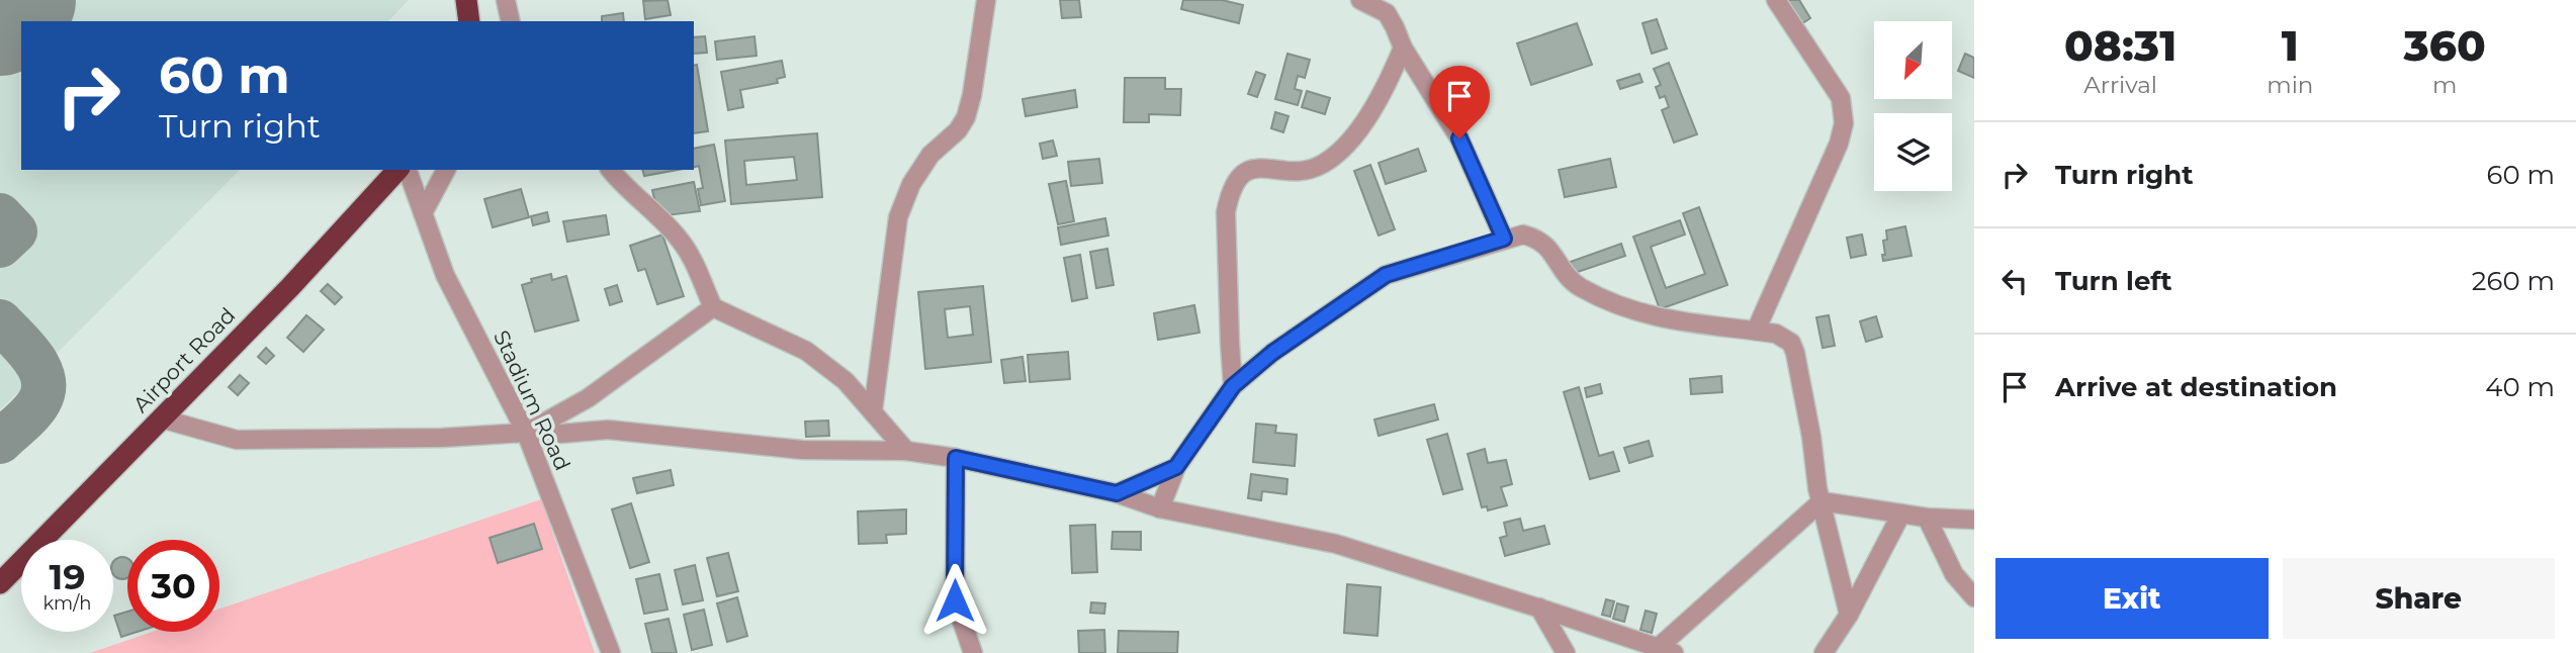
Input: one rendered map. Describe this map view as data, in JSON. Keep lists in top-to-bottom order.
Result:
{
  "streets": {
    "highway": ["Airport Road"],
    "street": ["Stadium Road"]
  },
  "north": "bottom left",
  "page": {
    "eta": [
      "08:31",
      "Arrival",
      "1",
      "min",
      "360",
      "m"
    ],
    "turn": ["60 m", "Turn right"],
    "list": [
      {
        "name": "Turn right",
        "value": "60 m"
      },
      {
        "name": "Turn left",
        "value": "260 m"
      },
      {
        "name": "Arrive at destination",
        "value": "40 m"
      }
    ],
    "speed": "19 km/h",
    "limit": "30",
    "buttons": ["Exit", "Share"]
  }
}
